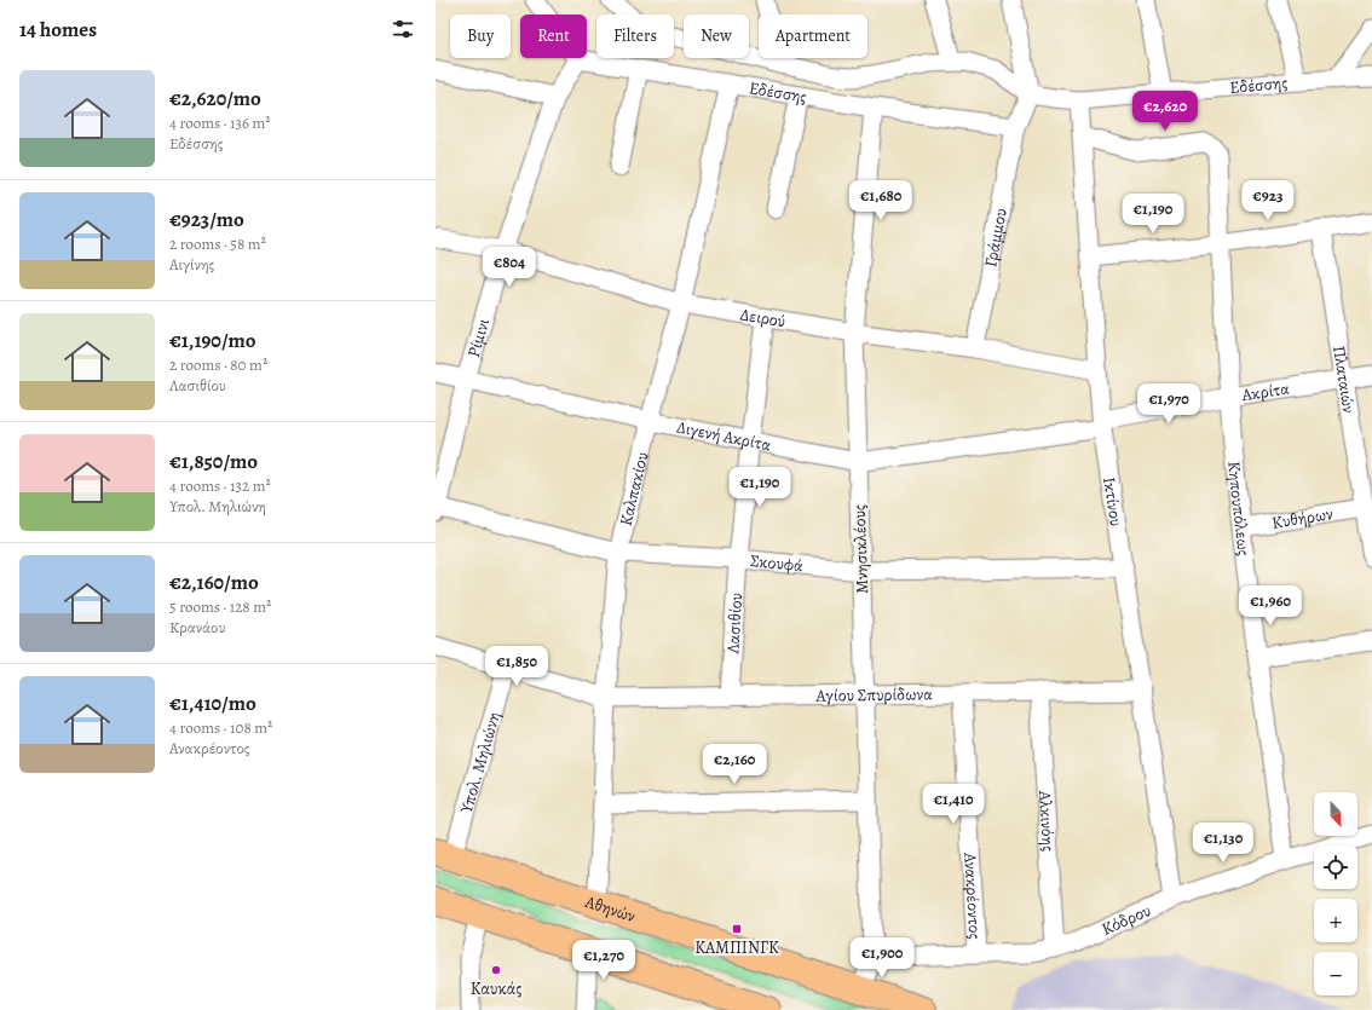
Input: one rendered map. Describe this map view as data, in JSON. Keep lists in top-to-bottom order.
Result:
{
  "streets": {
    "highway": ["Αθηνών"],
    "street": [
      "Εδέσσης",
      "Γράμμου",
      "Δειρού",
      "Ρίμινι",
      "Πλαταιών",
      "Ακρίτα",
      "Διγενή Ακρίτα",
      "Καλπακίου",
      "Ικτίνου",
      "Κηπουπόλεως",
      "Κυθήρων",
      "Μνησικλέους",
      "Σκουφά",
      "Λασιθίου",
      "Αγίου Σπυρίδωνα",
      "Υπολ. Μηλιώνη",
      "Αλκινόης",
      "Ανακρέοντος",
      "Κόδρου"
    ]
  },
  "crossings": [
    ["Εδέσσης", "Γράμμου"],
    ["Εδέσσης", "Ρίμινι"],
    ["Εδέσσης", "Καλπακίου"],
    ["Εδέσσης", "Ικτίνου"],
    ["Εδέσσης", "Μνησικλέους"],
    ["Γράμμου", "Δειρού"],
    ["Δειρού", "Ρίμινι"],
    ["Δειρού", "Καλπακίου"],
    ["Δειρού", "Ικτίνου"],
    ["Δειρού", "Μνησικλέους"],
    ["Δειρού", "Λασιθίου"],
    ["Ρίμινι", "Διγενή Ακρίτα"],
    ["Ρίμινι", "Σκουφά"],
    ["Πλαταιών", "Ακρίτα"],
    ["Πλαταιών", "Κυθήρων"],
    ["Ακρίτα", "Διγενή Ακρίτα"],
    ["Ακρίτα", "Ικτίνου"],
    ["Ακρίτα", "Κηπουπόλεως"],
    ["Διγενή Ακρίτα", "Καλπακίου"],
    ["Διγενή Ακρίτα", "Ικτίνου"],
    ["Διγενή Ακρίτα", "Μνησικλέους"],
    ["Διγενή Ακρίτα", "Λασιθίου"],
    ["Καλπακίου", "Σκουφά"],
    ["Καλπακίου", "Αγίου Σπυρίδωνα"],
    ["Καλπακίου", "Αθηνών"],
    ["Ικτίνου", "Κηπουπόλεως"],
    ["Ικτίνου", "Σκουφά"],
    ["Ικτίνου", "Αγίου Σπυρίδωνα"],
    ["Ικτίνου", "Κόδρου"],
    ["Κηπουπόλεως", "Κυθήρων"],
    ["Κηπουπόλεως", "Κόδρου"],
    ["Μνησικλέους", "Σκουφά"],
    ["Μνησικλέους", "Αγίου Σπυρίδωνα"],
    ["Μνησικλέους", "Αθηνών"],
    ["Μνησικλέους", "Κόδρου"],
    ["Σκουφά", "Λασιθίου"],
    ["Λασιθίου", "Αγίου Σπυρίδωνα"],
    ["Αγίου Σπυρίδωνα", "Υπολ. Μηλιώνη"],
    ["Αγίου Σπυρίδωνα", "Αλκινόης"],
    ["Αγίου Σπυρίδωνα", "Ανακρέοντος"],
    ["Υπολ. Μηλιώνη", "Αθηνών"],
    ["Αλκινόης", "Κόδρου"],
    ["Ανακρέοντος", "Κόδρου"]
  ],
  "places": {
    "transit": ["ΚΑΜΠΙΝΓΚ"],
    "other": ["Καυκάς"]
  },
  "north": "bottom",
  "page": {
    "heading": "14 homes",
    "chip": [
      "Buy",
      "Rent",
      "Filters",
      "New",
      "Apartment"
    ],
    "list": [
      {
        "name": "€2,620/mo",
        "note": "4 rooms · 136 m² · Εδέσσης"
      },
      {
        "name": "€923/mo",
        "note": "2 rooms · 58 m² · Αιγίνης"
      },
      {
        "name": "€1,190/mo",
        "note": "2 rooms · 80 m² · Λασιθίου"
      },
      {
        "name": "€1,850/mo",
        "note": "4 rooms · 132 m² · Υπολ. Μηλιώνη"
      },
      {
        "name": "€2,160/mo",
        "note": "5 rooms · 128 m² · Κρανάου"
      },
      {
        "name": "€1,410/mo",
        "note": "4 rooms · 108 m² · Ανακρέοντος"
      }
    ],
    "price": [
      "€2,620",
      "€1,680",
      "€923",
      "€1,190",
      "€804",
      "€1,970",
      "€1,190",
      "€1,960",
      "€1,850",
      "€2,160",
      "€1,410",
      "€1,130",
      "€1,900",
      "€1,270"
    ],
    "map_buttons": ["+", "−"]
  }
}
